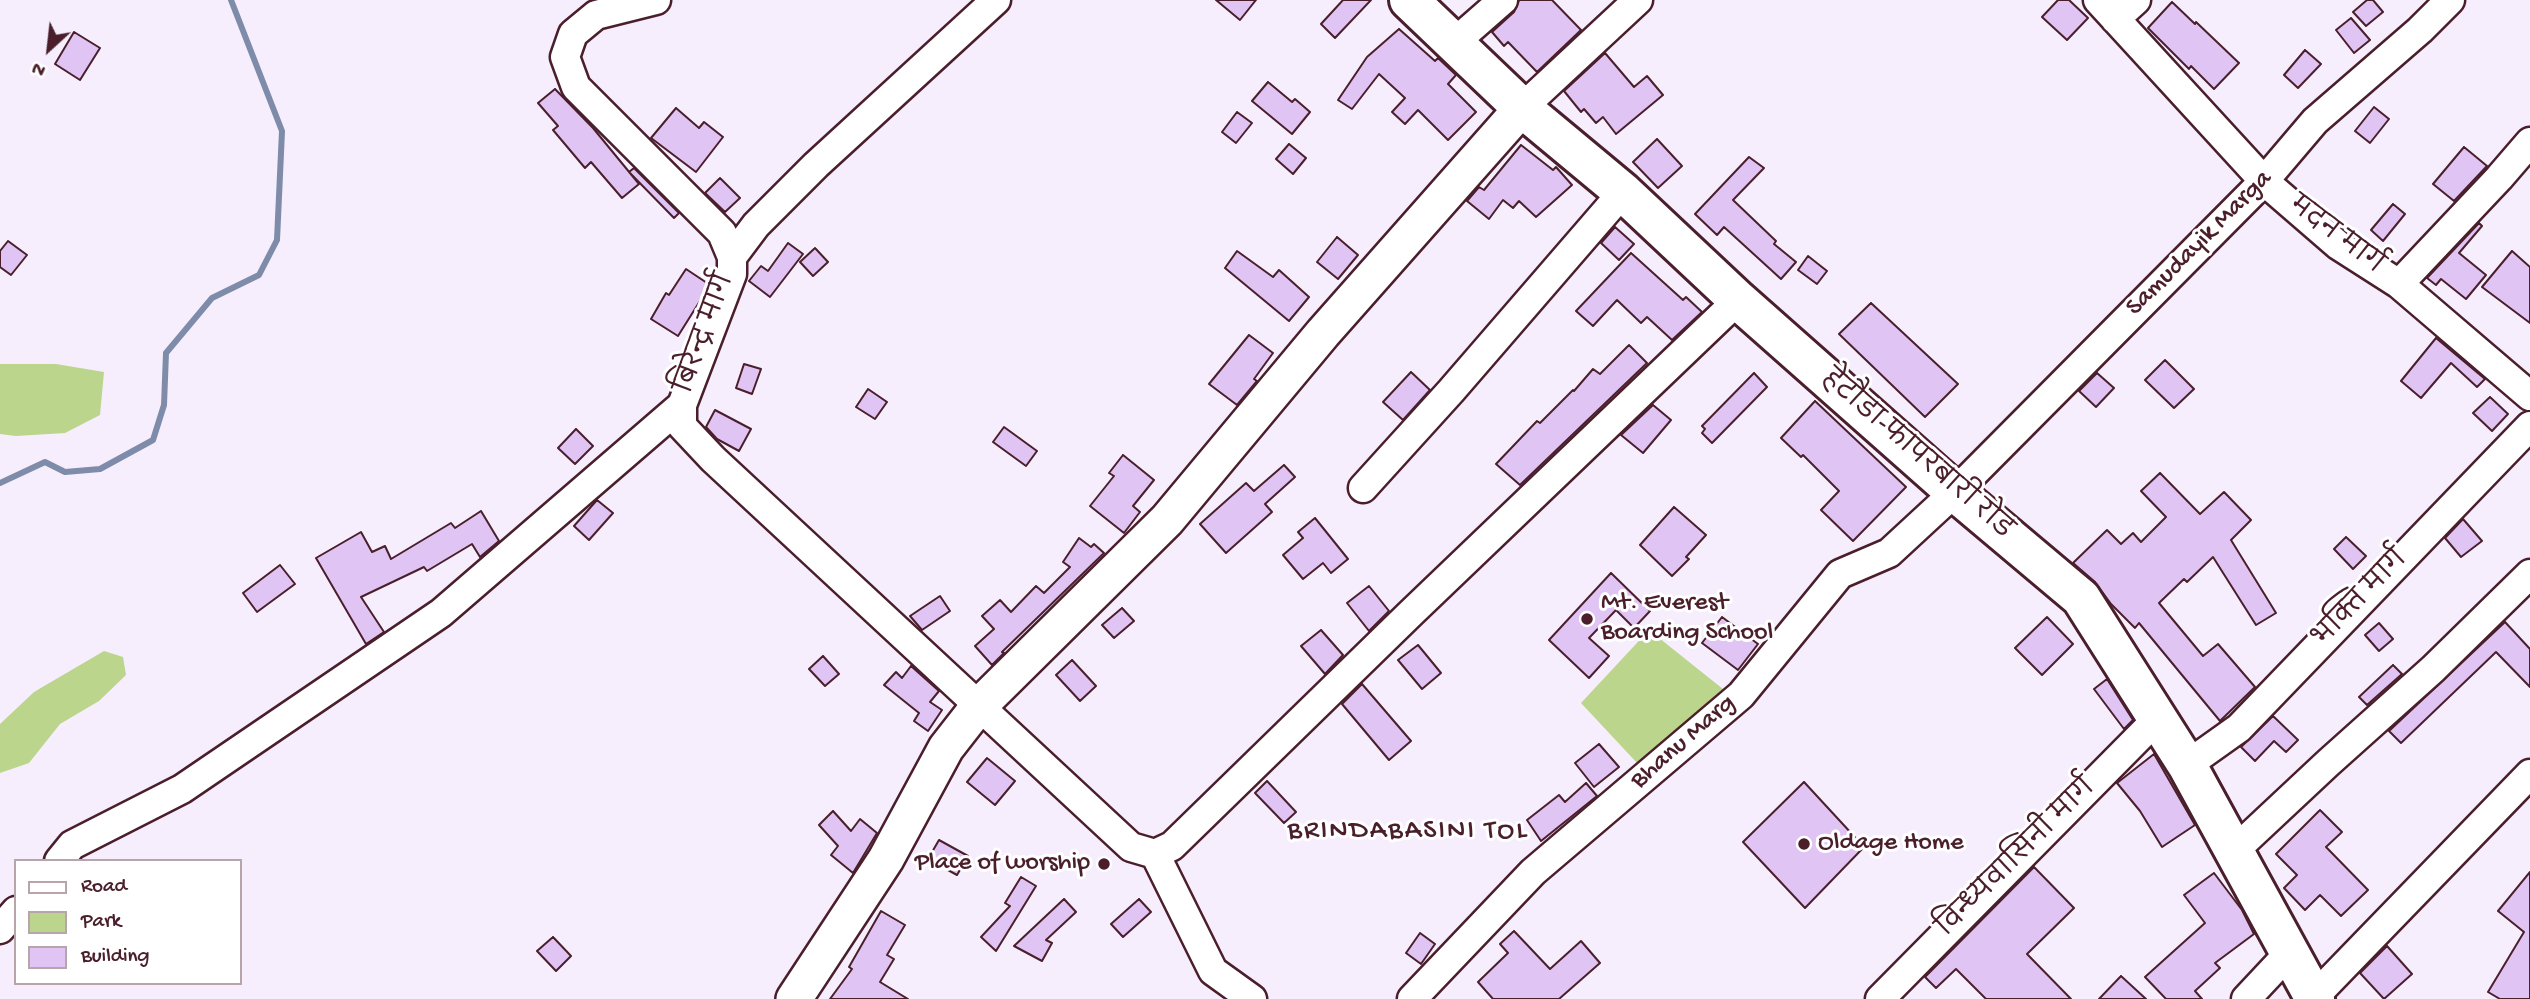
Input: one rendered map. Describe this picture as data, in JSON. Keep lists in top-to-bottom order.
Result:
{
  "streets": {
    "highway": ["हेटौडा-फापरबारी रोड"],
    "street": [
      "मदन मार्ग",
      "Samudayik Marga",
      "बिरेन्द्र मार्ग",
      "भक्ति मार्ग",
      "Bhanu Marg",
      "विन्ध्यवासिनी मार्ग"
    ]
  },
  "crossings": [
    ["मदन मार्ग", "Samudayik Marga"],
    ["Samudayik Marga", "हेटौडा-फापरबारी रोड"],
    ["Samudayik Marga", "Bhanu Marg"],
    ["हेटौडा-फापरबारी रोड", "भक्ति मार्ग"],
    ["हेटौडा-फापरबारी रोड", "Bhanu Marg"],
    ["हेटौडा-फापरबारी रोड", "विन्ध्यवासिनी मार्ग"]
  ],
  "districts": ["BRINDABASINI TOL"],
  "places": ["Mt. Everest Boarding School", "Oldage Home", "Place of worship"],
  "legend": ["Road", "Park", "Building"],
  "north": "bottom left"
}
